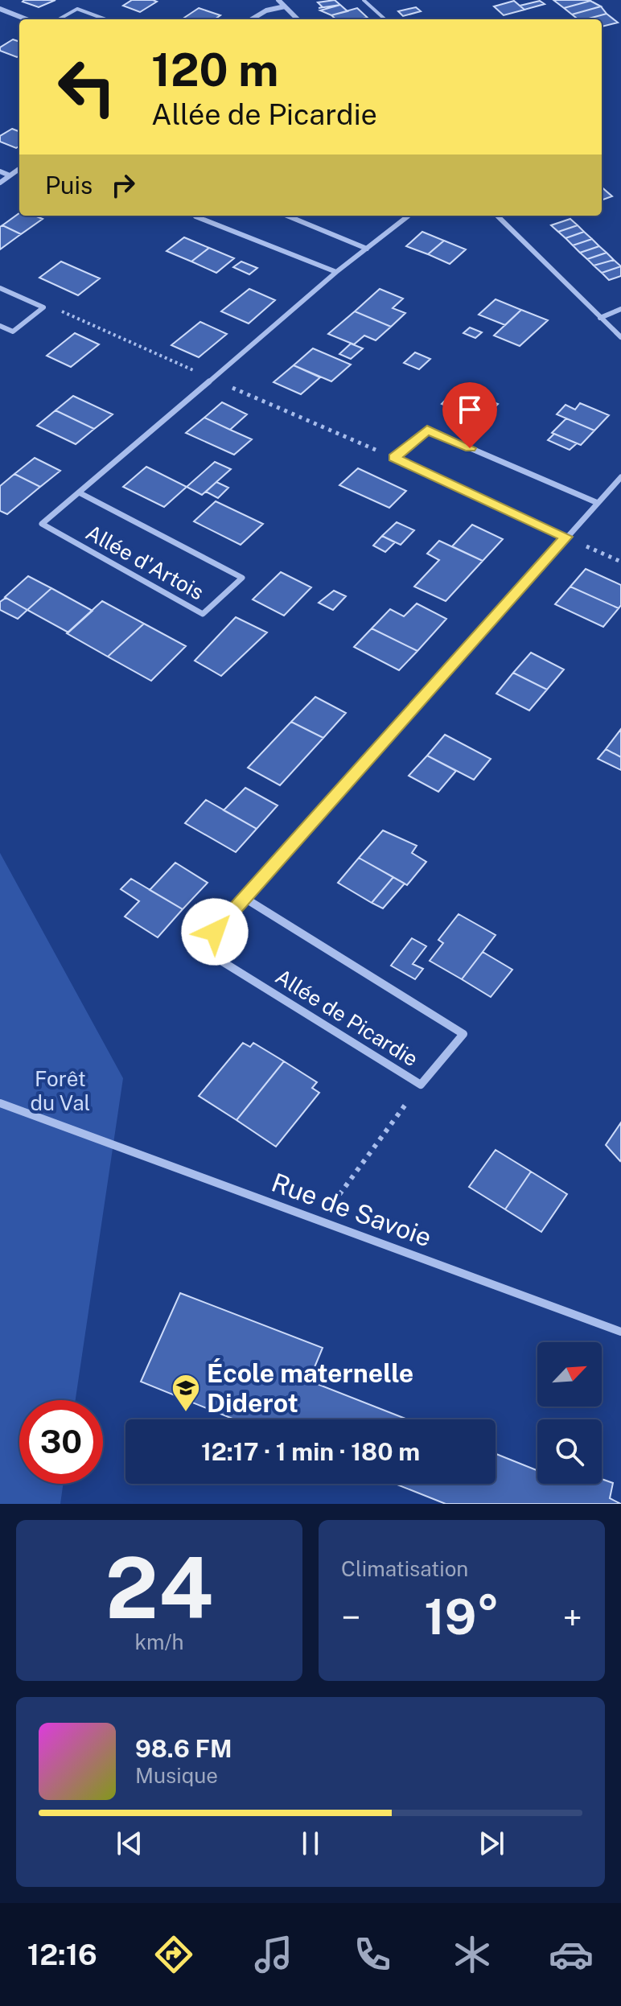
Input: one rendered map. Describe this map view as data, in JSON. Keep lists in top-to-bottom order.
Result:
{
  "streets": {
    "street": ["Allée d'Artois", "Allée de Picardie", "Rue de Savoie"]
  },
  "parks": ["Forêt du Val"],
  "places": {
    "school or university": ["École maternelle Diderot"]
  },
  "north": "top right",
  "page": {
    "turn": ["120 m", "Allée de Picardie"],
    "then": "Puis",
    "limit": "30",
    "trip": "12:17 · 1 min · 180 m",
    "tile": [
      ["24", "km/h"],
      "Climatisation"
    ],
    "heat": ["−", "19°", "+"],
    "song": ["98.6 FM", "Musique"],
    "tabs": "12:16"
  }
}
